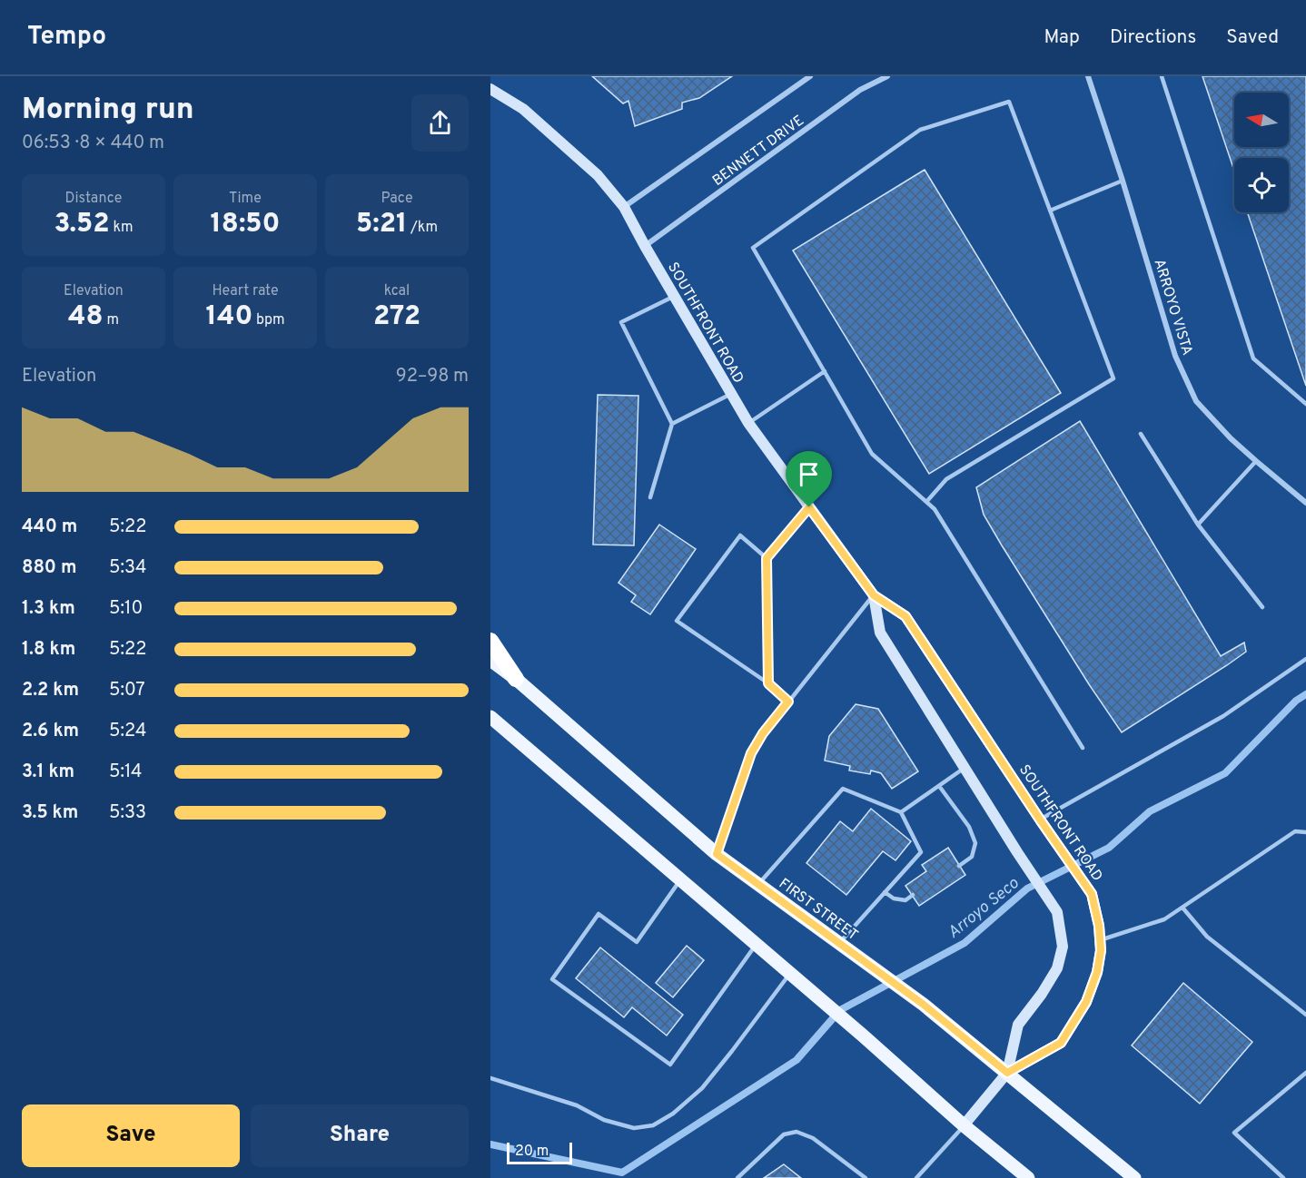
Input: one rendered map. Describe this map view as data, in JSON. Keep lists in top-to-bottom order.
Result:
{
  "streets": {
    "main road": ["FIRST STREET"],
    "street": ["BENNETT DRIVE", "ARROYO VISTA", "SOUTHFRONT ROAD"]
  },
  "crossings": [
    ["BENNETT DRIVE", "SOUTHFRONT ROAD"],
    ["SOUTHFRONT ROAD", "FIRST STREET"]
  ],
  "water": ["Arroyo Seco"],
  "scale_bar": "20 m",
  "north": "left",
  "page": {
    "header": "Tempo",
    "nav": ["Map", "Directions", "Saved"],
    "heading": ["Morning run", "06:53 · 8 × 440 m"],
    "stats": [
      ["Distance", "3.52 km"],
      ["Time", "18:50"],
      ["Pace", "5:21 /km"],
      ["Elevation", "48 m"],
      ["Heart rate", "140 bpm"],
      ["kcal", "272"]
    ],
    "chart": ["Elevation", "92–98 m"],
    "list": [
      {
        "name": "440 m",
        "note": "5:22"
      },
      {
        "name": "880 m",
        "note": "5:34"
      },
      {
        "name": "1.3 km",
        "note": "5:10"
      },
      {
        "name": "1.8 km",
        "note": "5:22"
      },
      {
        "name": "2.2 km",
        "note": "5:07"
      },
      {
        "name": "2.6 km",
        "note": "5:24"
      },
      {
        "name": "3.1 km",
        "note": "5:14"
      },
      {
        "name": "3.5 km",
        "note": "5:33"
      }
    ],
    "buttons": ["Save", "Share"],
    "scale": "20 m"
  }
}
